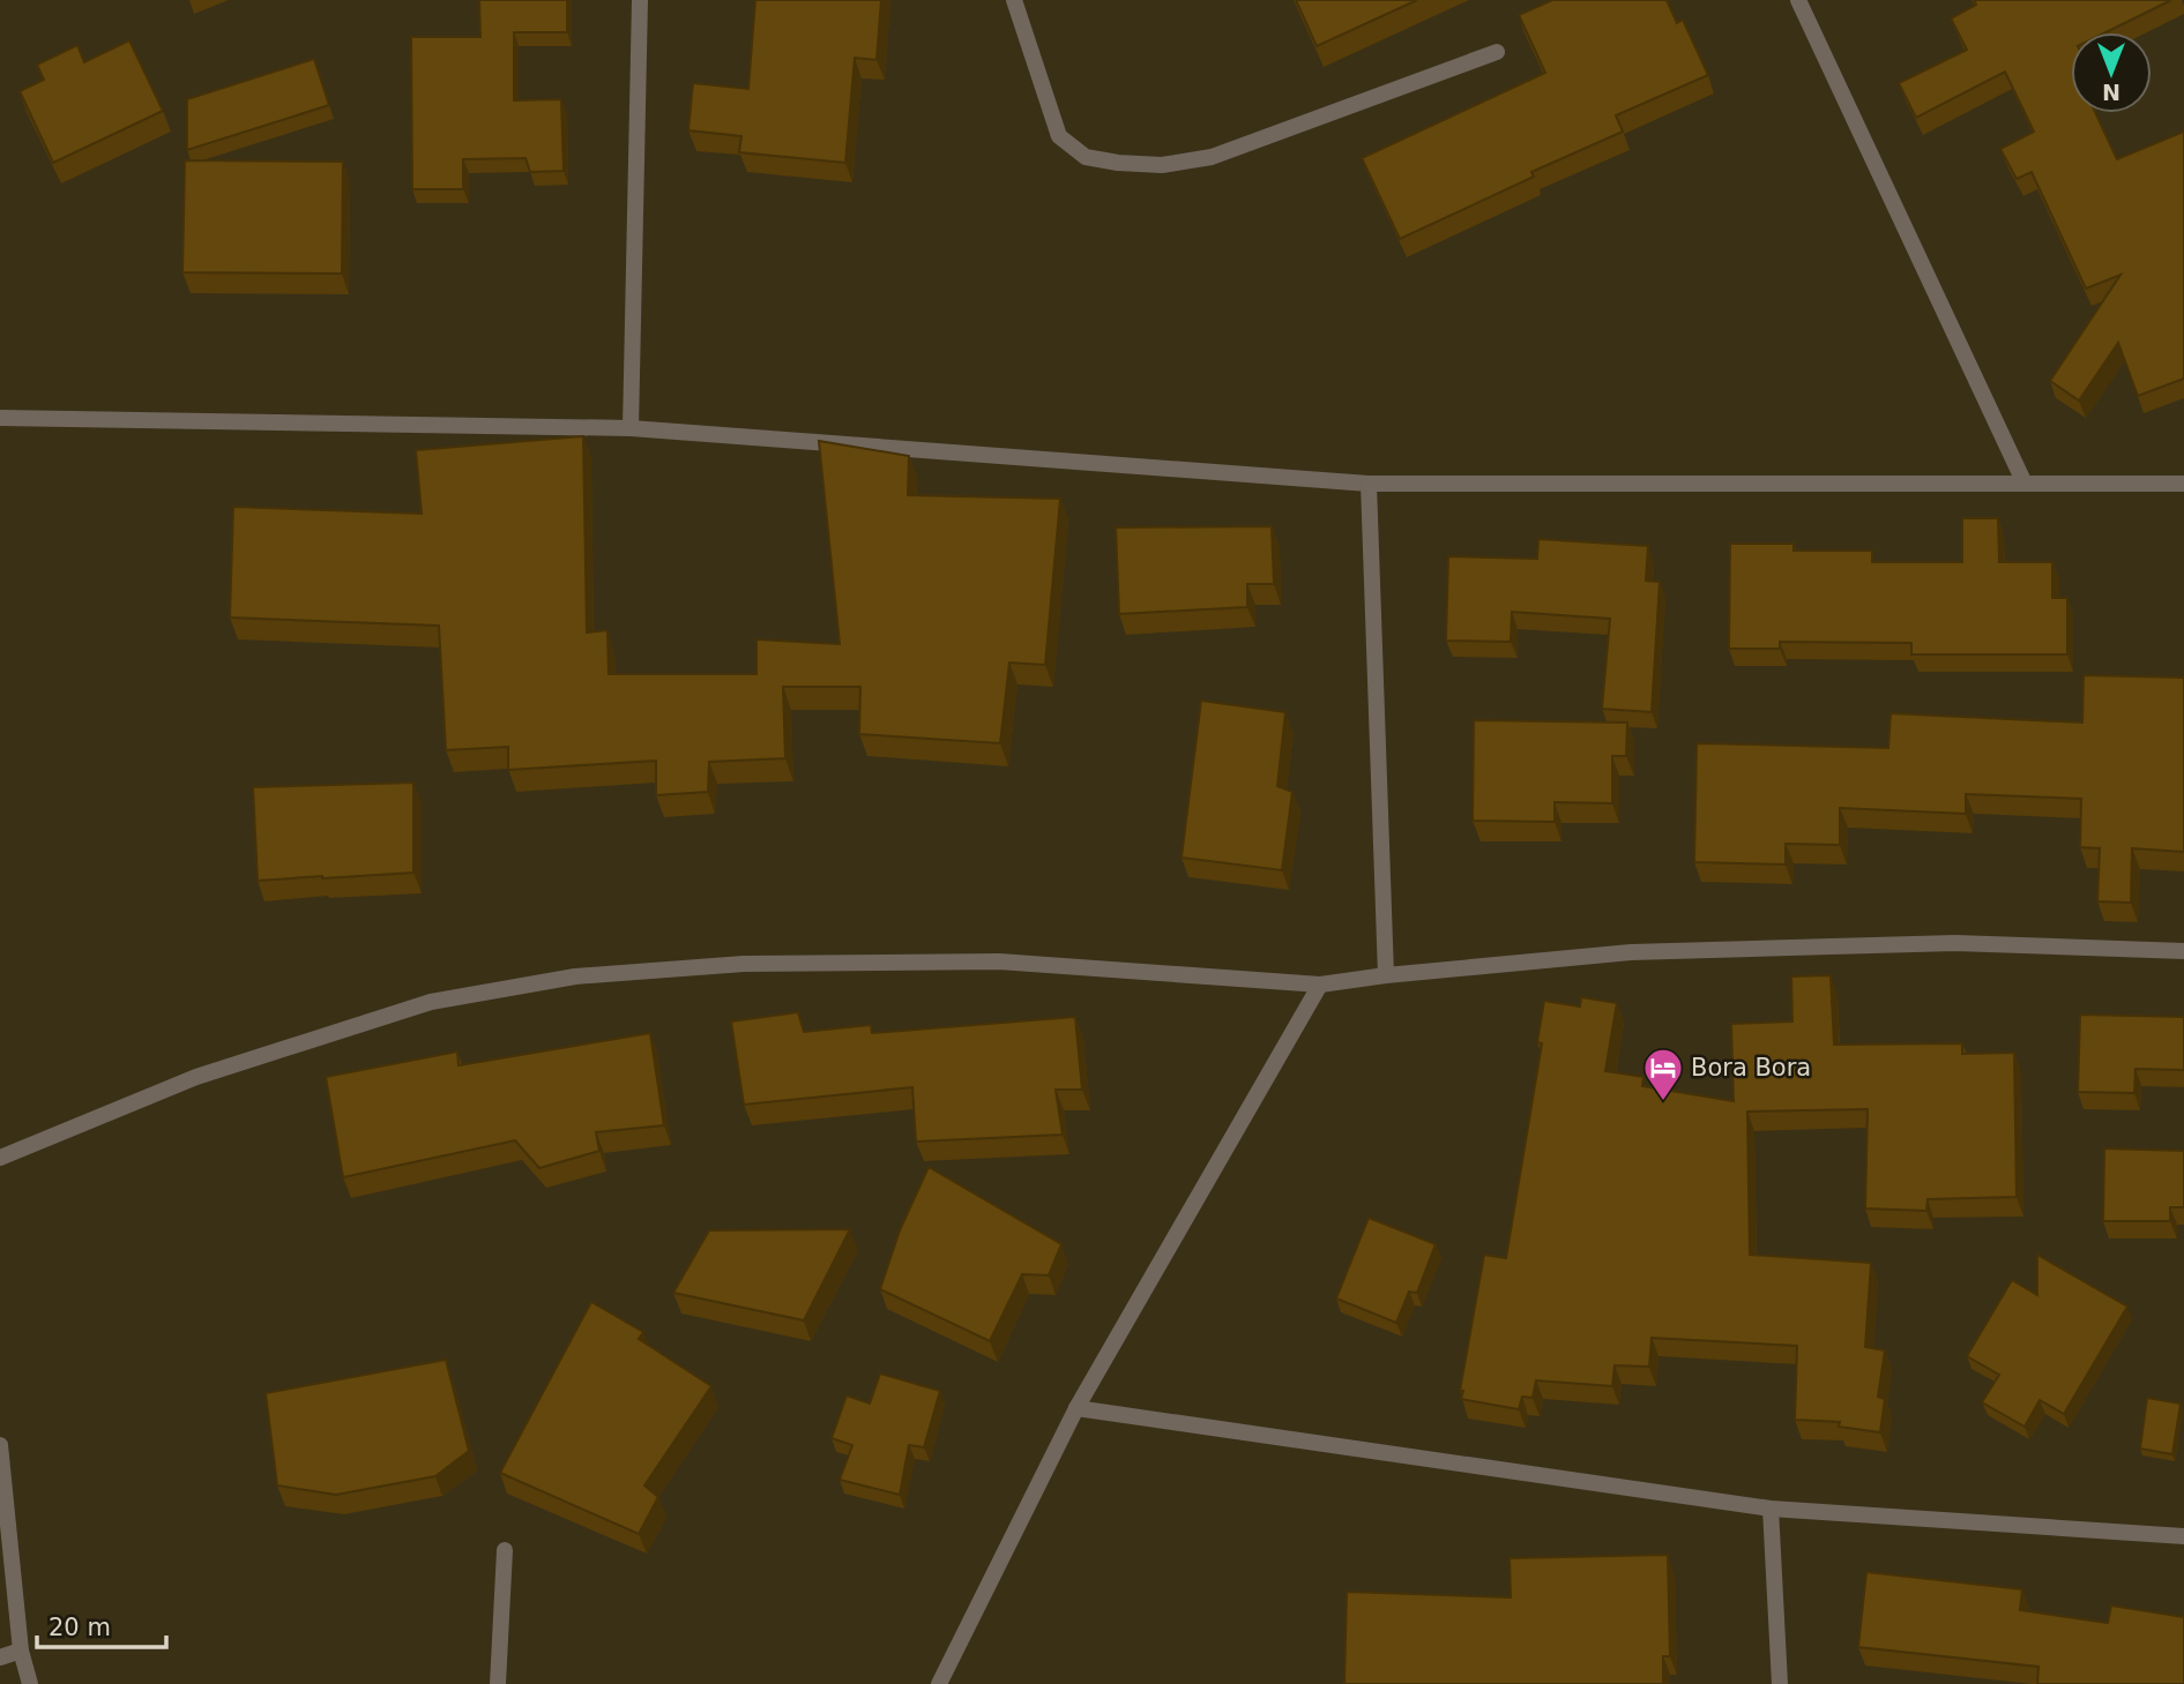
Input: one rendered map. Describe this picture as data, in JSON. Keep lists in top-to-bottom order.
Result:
{
  "places": {
    "hotel": ["Bora Bora"]
  },
  "scale_bar": "20 m",
  "north": "bottom"
}
